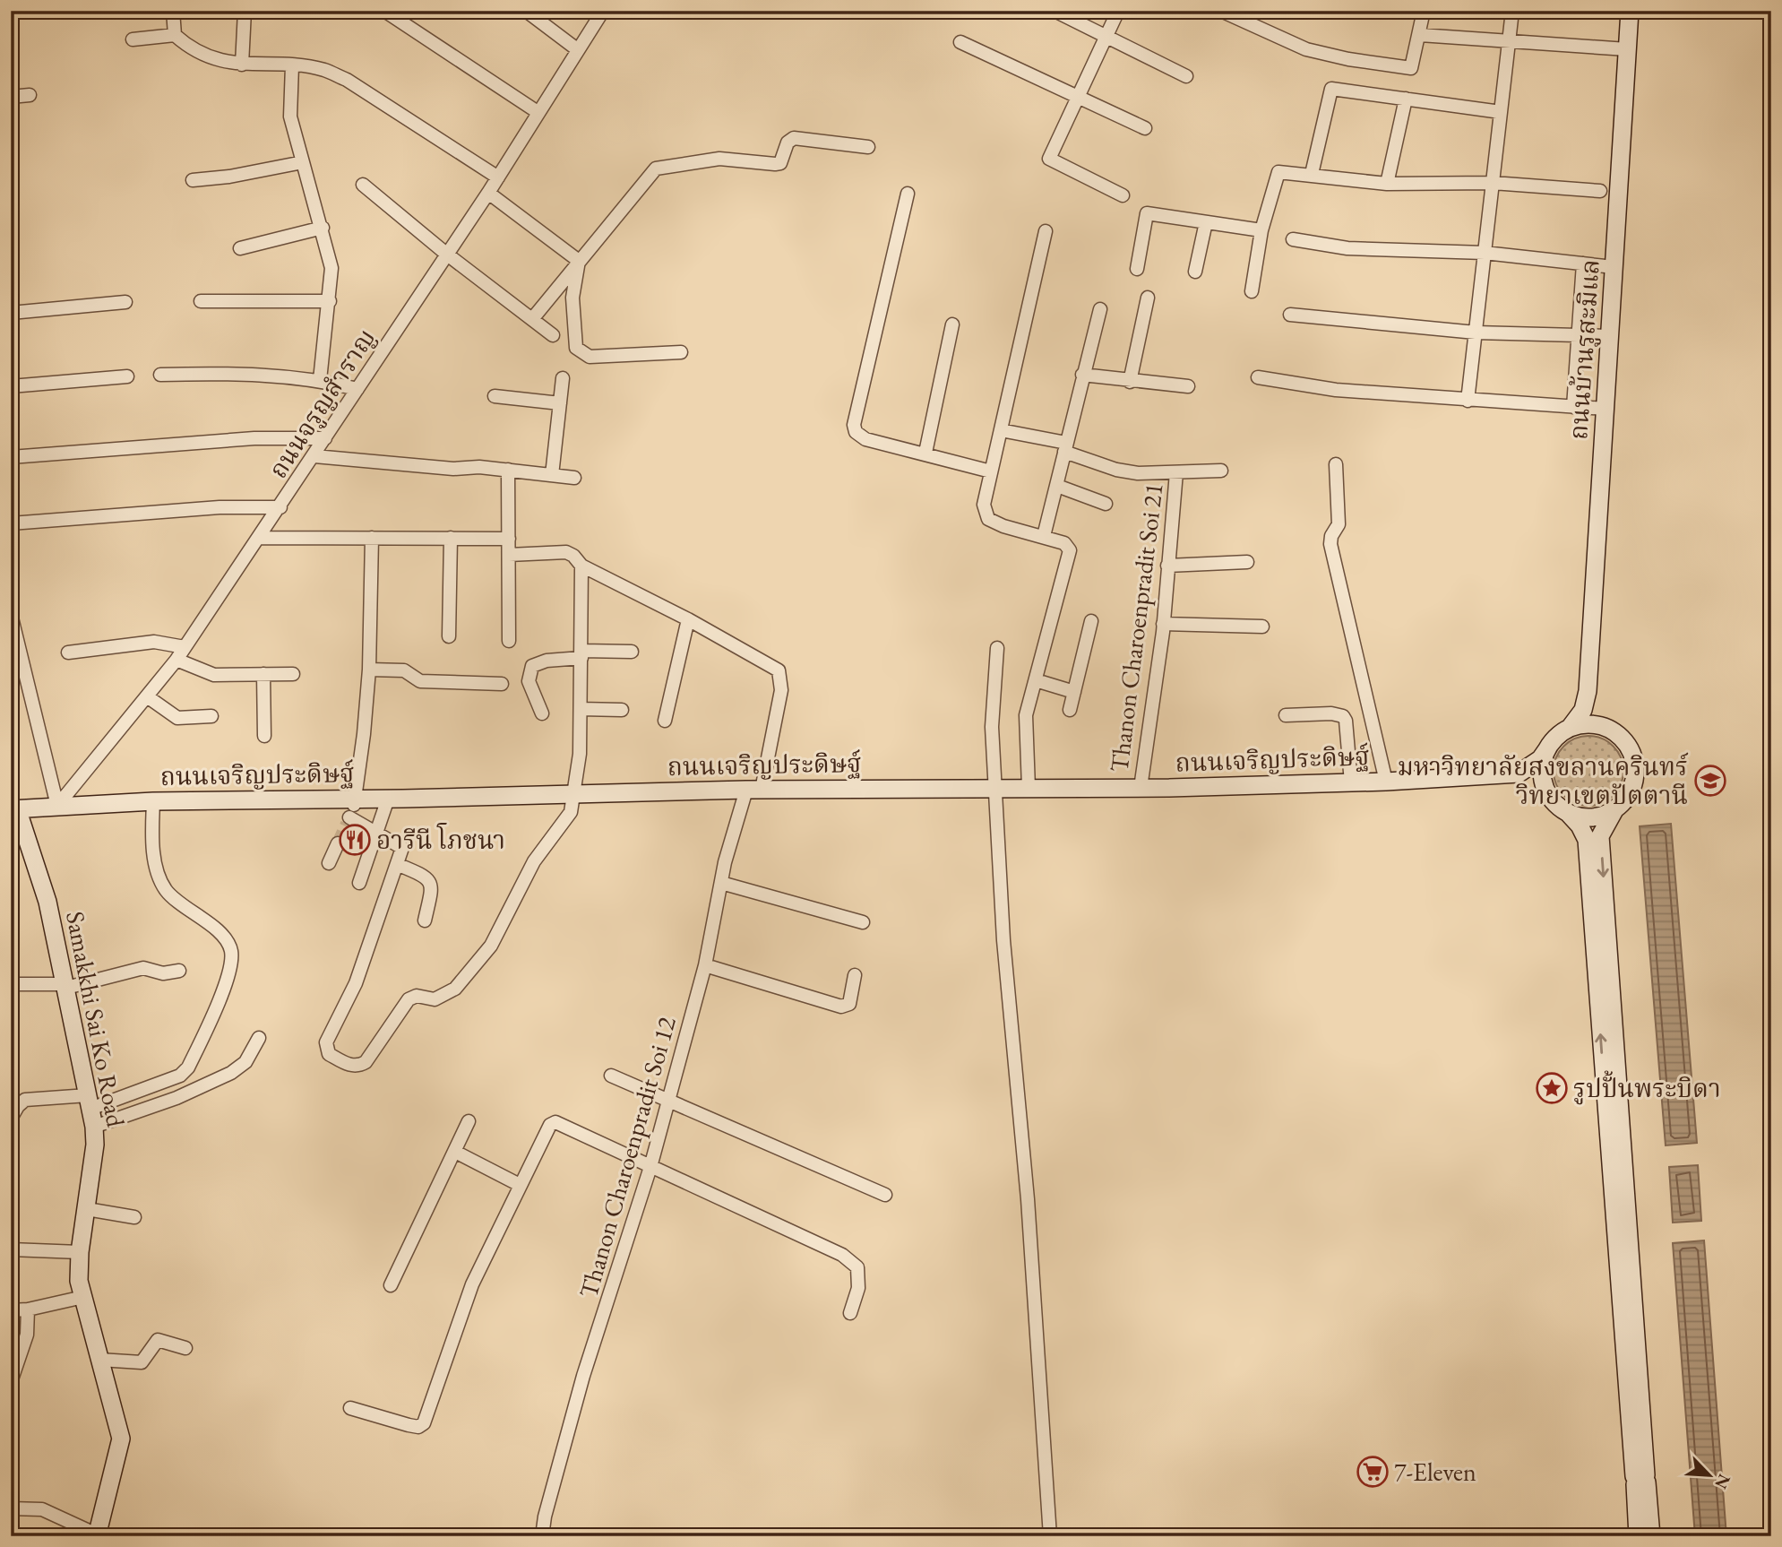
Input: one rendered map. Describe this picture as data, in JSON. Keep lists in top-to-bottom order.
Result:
{
  "streets": {
    "main road": ["ถนนบ้านรูสะมิแล", "ถนนเจริญประดิษฐ์", "Samakkhi Sai Ko Road"],
    "street": ["ถนนจรูญสำราญ", "Thanon Charoenpradit Soi 21", "Thanon Charoenpradit Soi 12"]
  },
  "crossings": [
    ["ถนนจรูญสำราญ", "ถนนเจริญประดิษฐ์"],
    ["Thanon Charoenpradit Soi 21", "ถนนเจริญประดิษฐ์"],
    ["ถนนเจริญประดิษฐ์", "Samakkhi Sai Ko Road"],
    ["ถนนเจริญประดิษฐ์", "Thanon Charoenpradit Soi 12"]
  ],
  "places": {
    "school or university": ["มหาวิทยาลัยสงขลานครินทร์ วิทยาเขตปัตตานี"],
    "restaurant": ["อารีนี โภชนา"],
    "place": ["รูปปั้นพระบิดา"],
    "supermarket": ["7-Eleven"]
  },
  "north": "bottom right"
}
